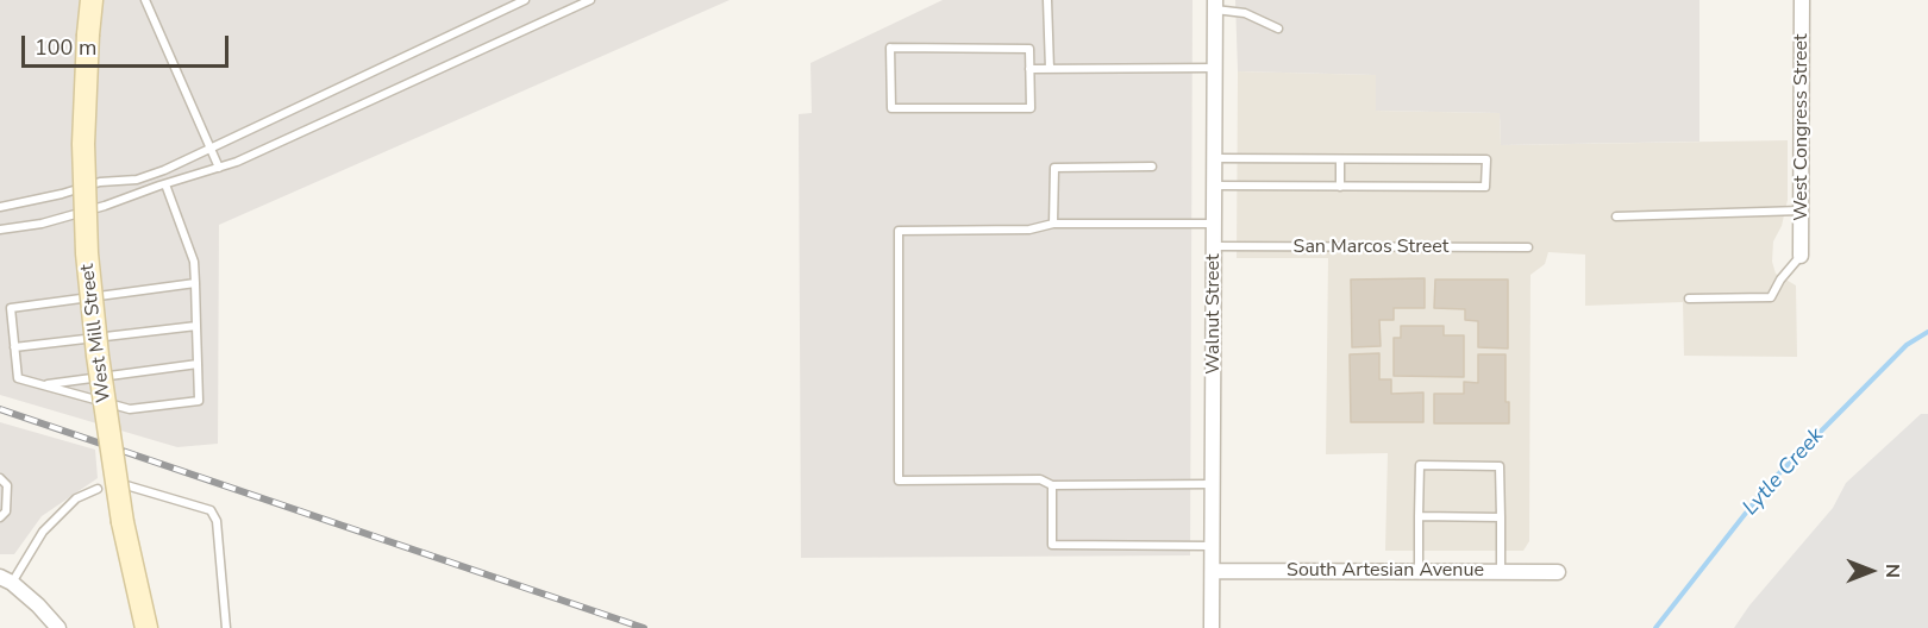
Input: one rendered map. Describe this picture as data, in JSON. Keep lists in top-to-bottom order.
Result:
{
  "streets": {
    "main road": ["West Mill Street"],
    "street": ["West Congress Street", "Walnut Street", "South Artesian Avenue"],
    "lane": ["San Marcos Street"]
  },
  "crossings": [
    ["San Marcos Street", "Walnut Street"],
    ["Walnut Street", "South Artesian Avenue"]
  ],
  "water": ["Lytle Creek"],
  "scale_bar": "100 m",
  "north": "right"
}
